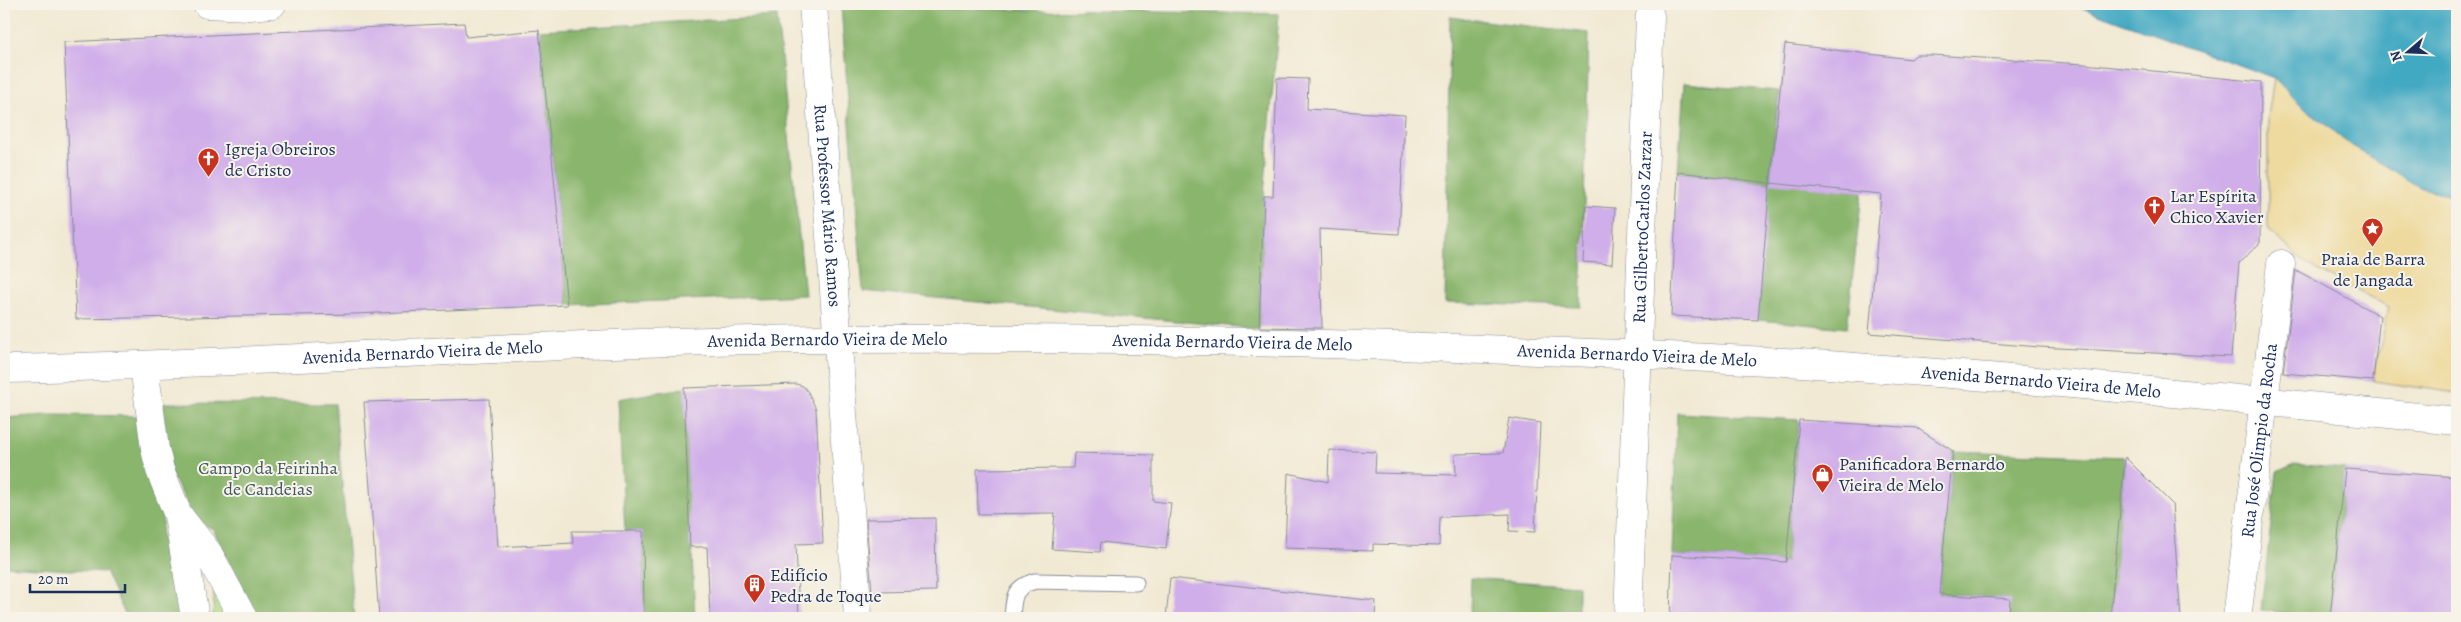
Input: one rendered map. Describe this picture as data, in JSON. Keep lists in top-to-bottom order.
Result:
{
  "streets": {
    "main road": [
      "Rua Professor Mário Ramos",
      "Rua GilbertoCarlos Zarzar",
      "Avenida Bernardo Vieira de Melo",
      "Rua José Olimpio da Rocha"
    ]
  },
  "crossings": [
    ["Rua Professor Mário Ramos", "Avenida Bernardo Vieira de Melo"],
    ["Rua GilbertoCarlos Zarzar", "Avenida Bernardo Vieira de Melo"],
    ["Avenida Bernardo Vieira de Melo", "Rua José Olimpio da Rocha"]
  ],
  "parks": ["Campo da Feirinha de Candeias"],
  "places": {
    "church": ["Igreja Obreiros de Cristo", "Lar Espírita Chico Xavier"],
    "place": ["Praia de Barra de Jangada"],
    "shop": ["Panificadora Bernardo Vieira de Melo"],
    "building": ["Edifício Pedra de Toque"]
  },
  "scale_bar": "20 m",
  "north": "left"
}
